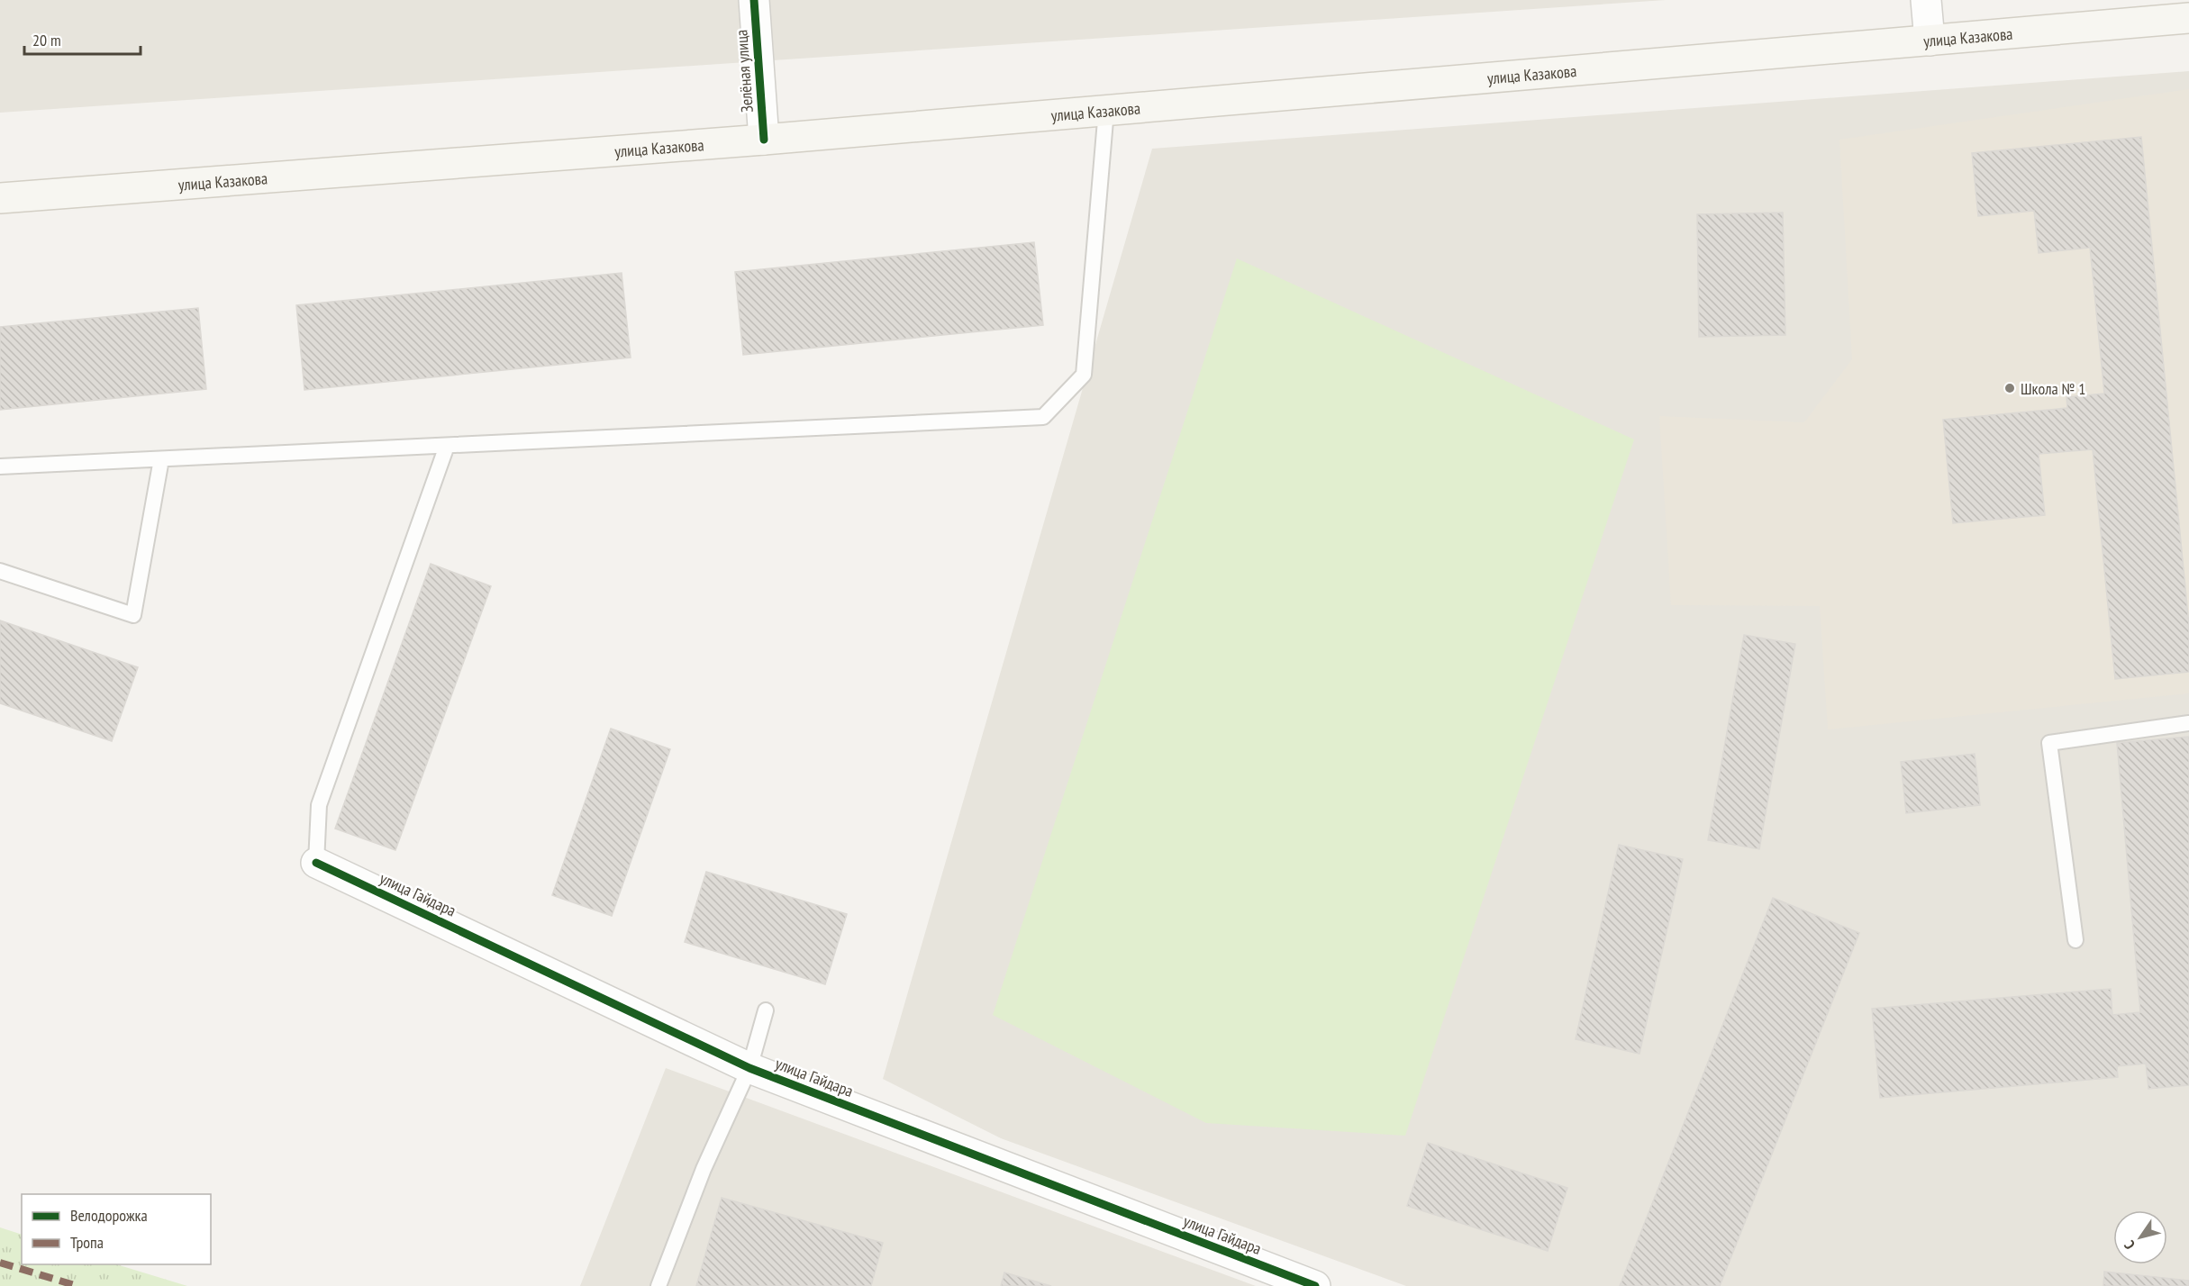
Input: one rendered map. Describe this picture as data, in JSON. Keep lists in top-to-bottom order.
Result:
{
  "streets": {
    "main road": ["улица Казакова"],
    "street": ["Зелёная улица", "улица Гайдара"]
  },
  "crossings": [
    ["улица Казакова", "Зелёная улица"]
  ],
  "places": ["Школа № 1"],
  "legend": ["Велодорожка", "Тропа"],
  "scale_bar": "20 m",
  "north": "bottom left"
}
